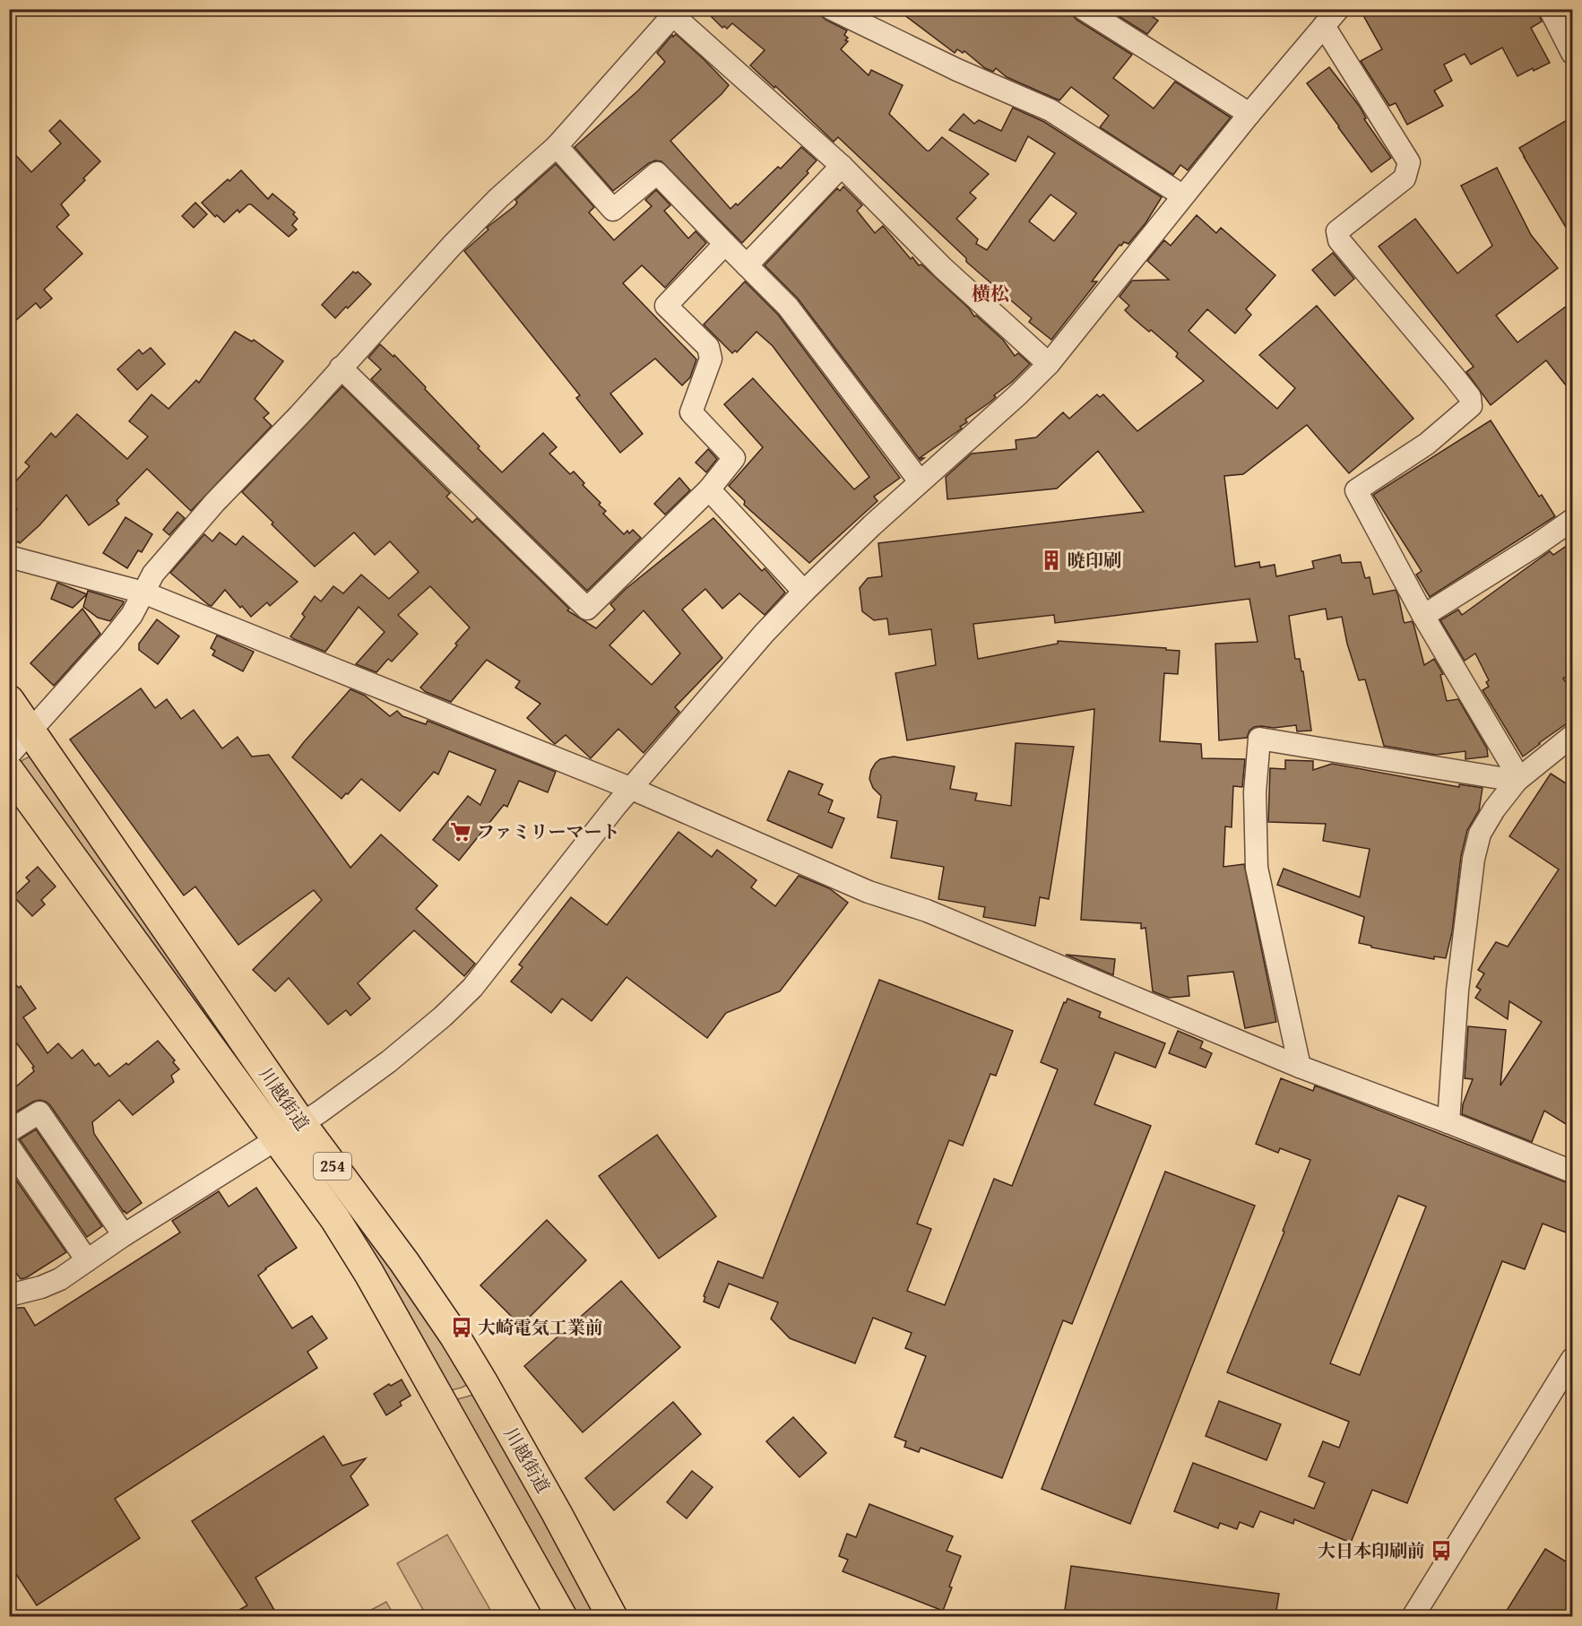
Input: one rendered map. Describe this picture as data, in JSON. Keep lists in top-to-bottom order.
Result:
{
  "streets": {
    "highway": ["川越街道", "254"]
  },
  "districts": ["横松"],
  "places": {
    "building": ["暁印刷"],
    "supermarket": ["ファミリーマート"],
    "bus stop": ["大崎電気工業前", "大日本印刷前"]
  }
}
